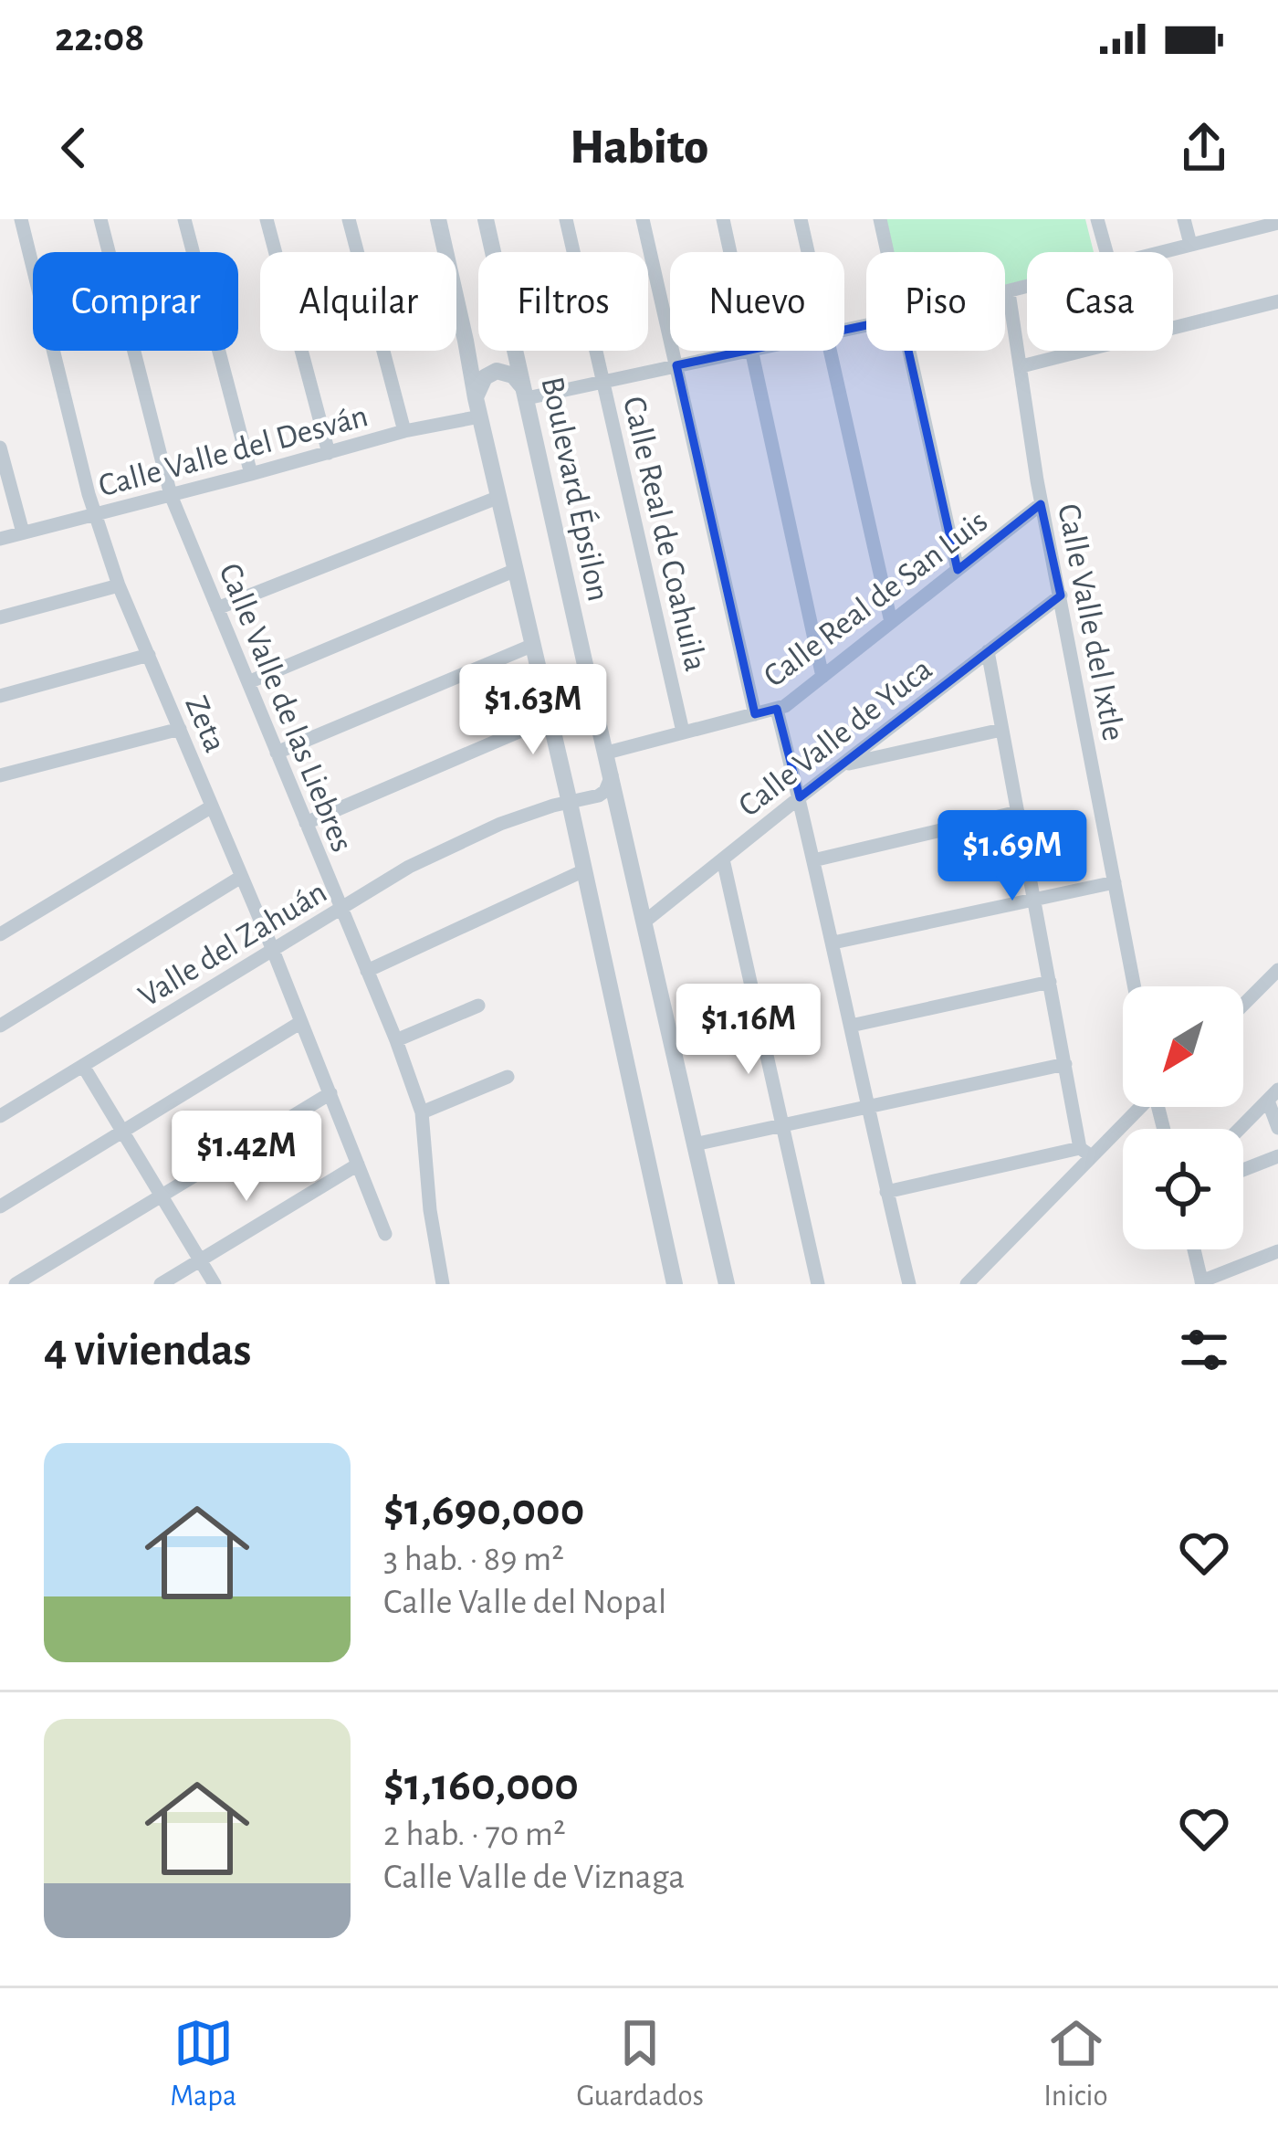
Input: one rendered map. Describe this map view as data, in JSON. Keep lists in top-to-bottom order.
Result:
{
  "streets": {
    "street": [
      "Calle Valle del Desván",
      "Boulevard Épsilon",
      "Calle Real de Coahuila",
      "Calle Real de San Luis",
      "Calle Valle del Ixtle",
      "Calle Valle de las Liebres",
      "Zeta",
      "Calle Valle de Yuca",
      "Valle del Zahuán"
    ]
  },
  "crossings": [
    ["Calle Valle del Desván", "Calle Valle de las Liebres"],
    ["Calle Valle del Desván", "Zeta"],
    ["Boulevard Épsilon", "Calle Real de San Luis"],
    ["Boulevard Épsilon", "Calle Valle de Yuca"],
    ["Boulevard Épsilon", "Valle del Zahuán"],
    ["Calle Real de Coahuila", "Calle Real de San Luis"],
    ["Calle Real de San Luis", "Calle Valle del Ixtle"],
    ["Calle Valle del Ixtle", "Calle Valle de Yuca"],
    ["Calle Valle de las Liebres", "Valle del Zahuán"],
    ["Zeta", "Valle del Zahuán"]
  ],
  "north": "bottom left",
  "page": {
    "status": "22:08",
    "header": "Habito",
    "chip": [
      "Comprar",
      "Alquilar",
      "Filtros",
      "Nuevo",
      "Piso",
      "Casa"
    ],
    "price": [
      "$1.63M",
      "$1.69M",
      "$1.16M",
      "$1.42M"
    ],
    "heading": "4 viviendas",
    "list": [
      {
        "name": "$1,690,000",
        "note": "3 hab. · 89 m² · Calle Valle del Nopal"
      },
      {
        "name": "$1,160,000",
        "note": "2 hab. · 70 m² · Calle Valle de Viznaga"
      }
    ],
    "tabs": ["Mapa", "Guardados", "Inicio"]
  }
}
